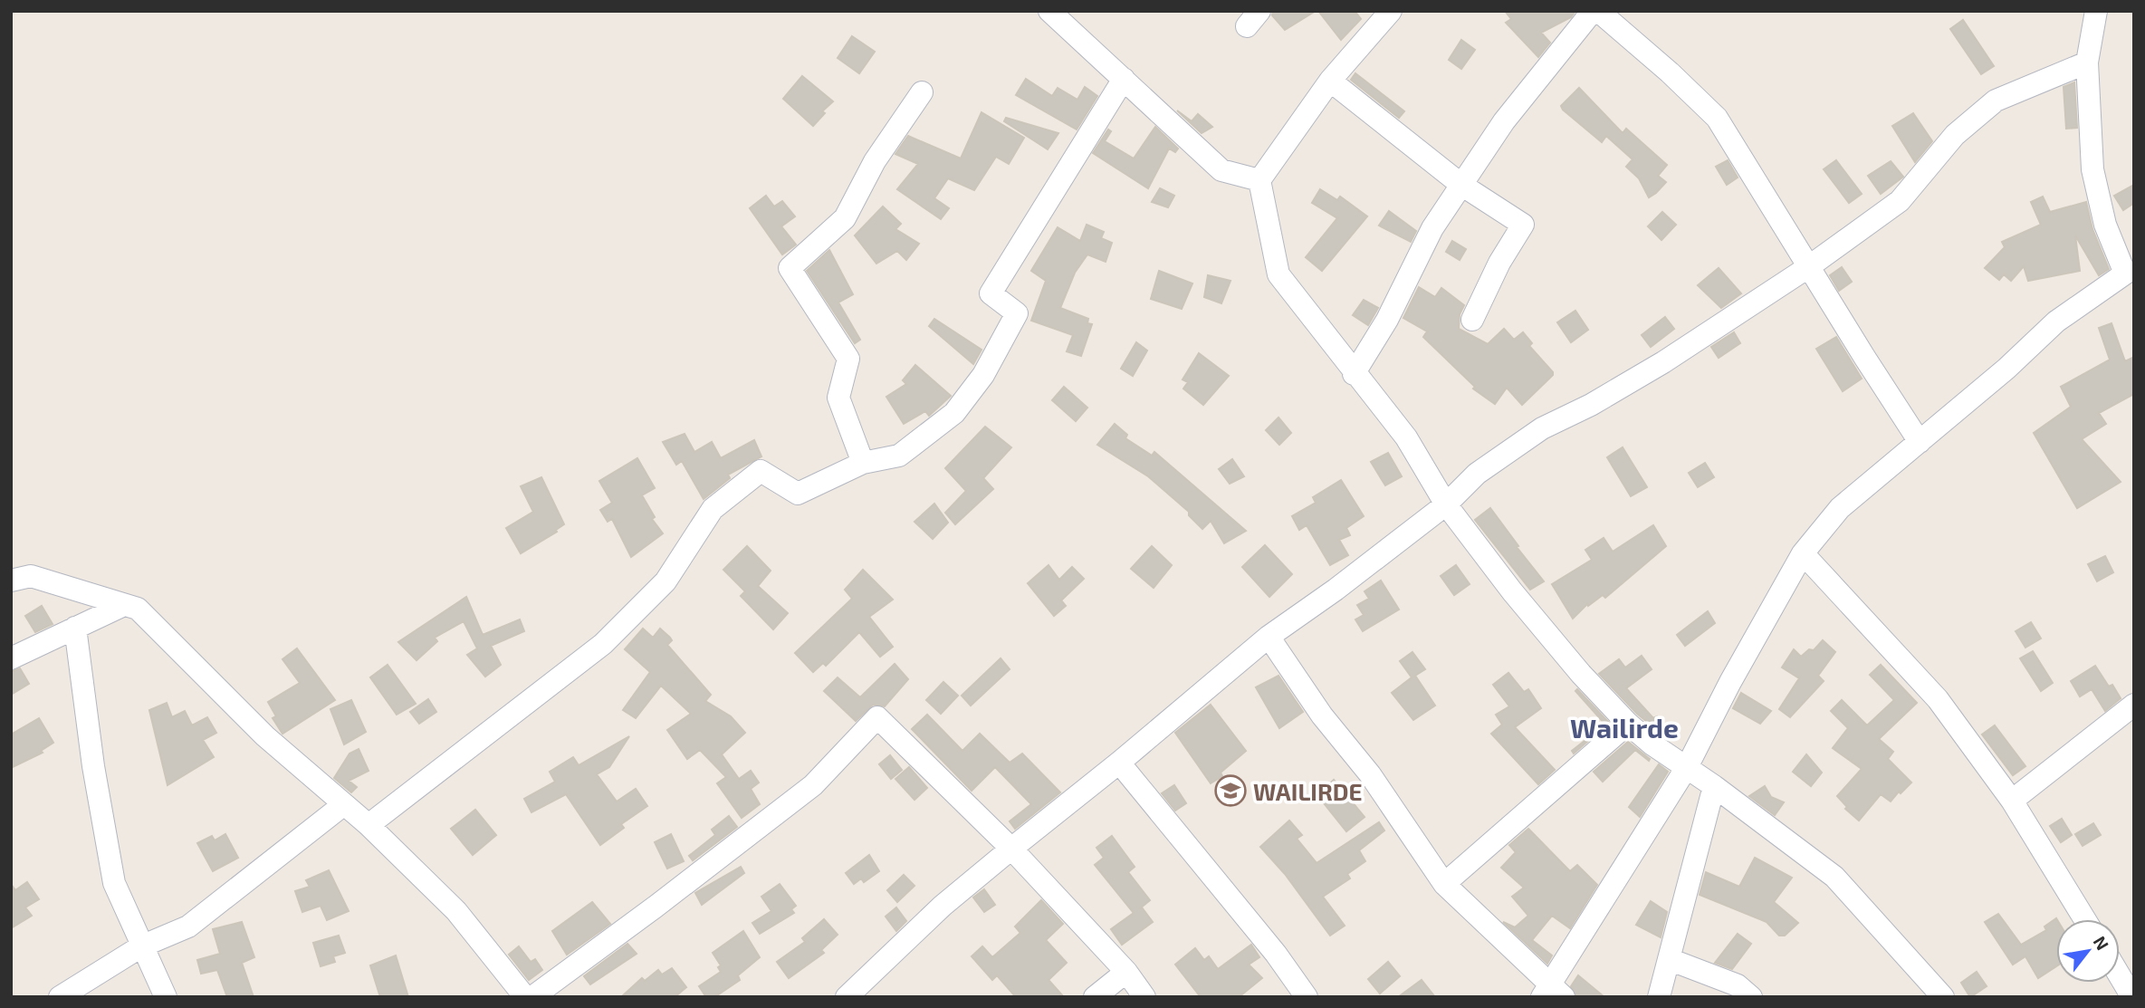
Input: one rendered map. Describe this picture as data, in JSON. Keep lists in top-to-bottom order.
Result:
{
  "districts": ["Wailirde"],
  "places": {
    "school or university": ["WAILIRDE"]
  },
  "north": "top right"
}
